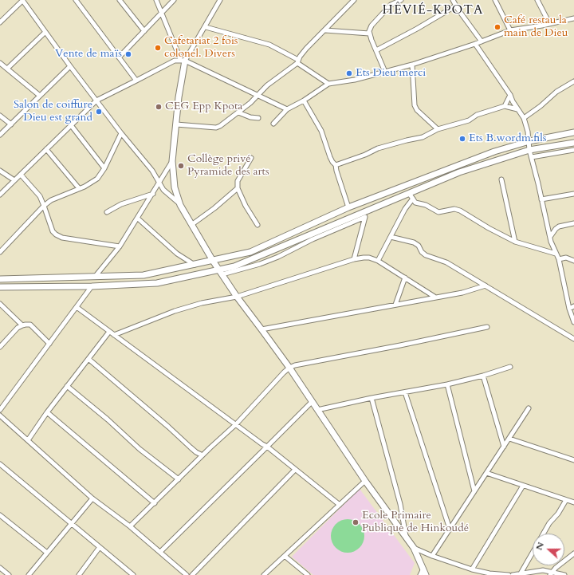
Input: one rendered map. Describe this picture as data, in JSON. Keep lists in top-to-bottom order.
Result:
{
  "districts": ["HÊVIÉ-KPOTA"],
  "places": [
    "Café restau la main de Dieu",
    "Cafetariat 2 fois colonel. Divers",
    "Vente de maïs",
    "Ets Dieu merci",
    "CEG Epp Kpota",
    "Salon de coiffure Dieu est grand",
    "Ets B.wordm.fils",
    "Collège privé Pyramide des arts",
    "Ecole Primaire Publique de Hinkoudé"
  ],
  "north": "left"
}
